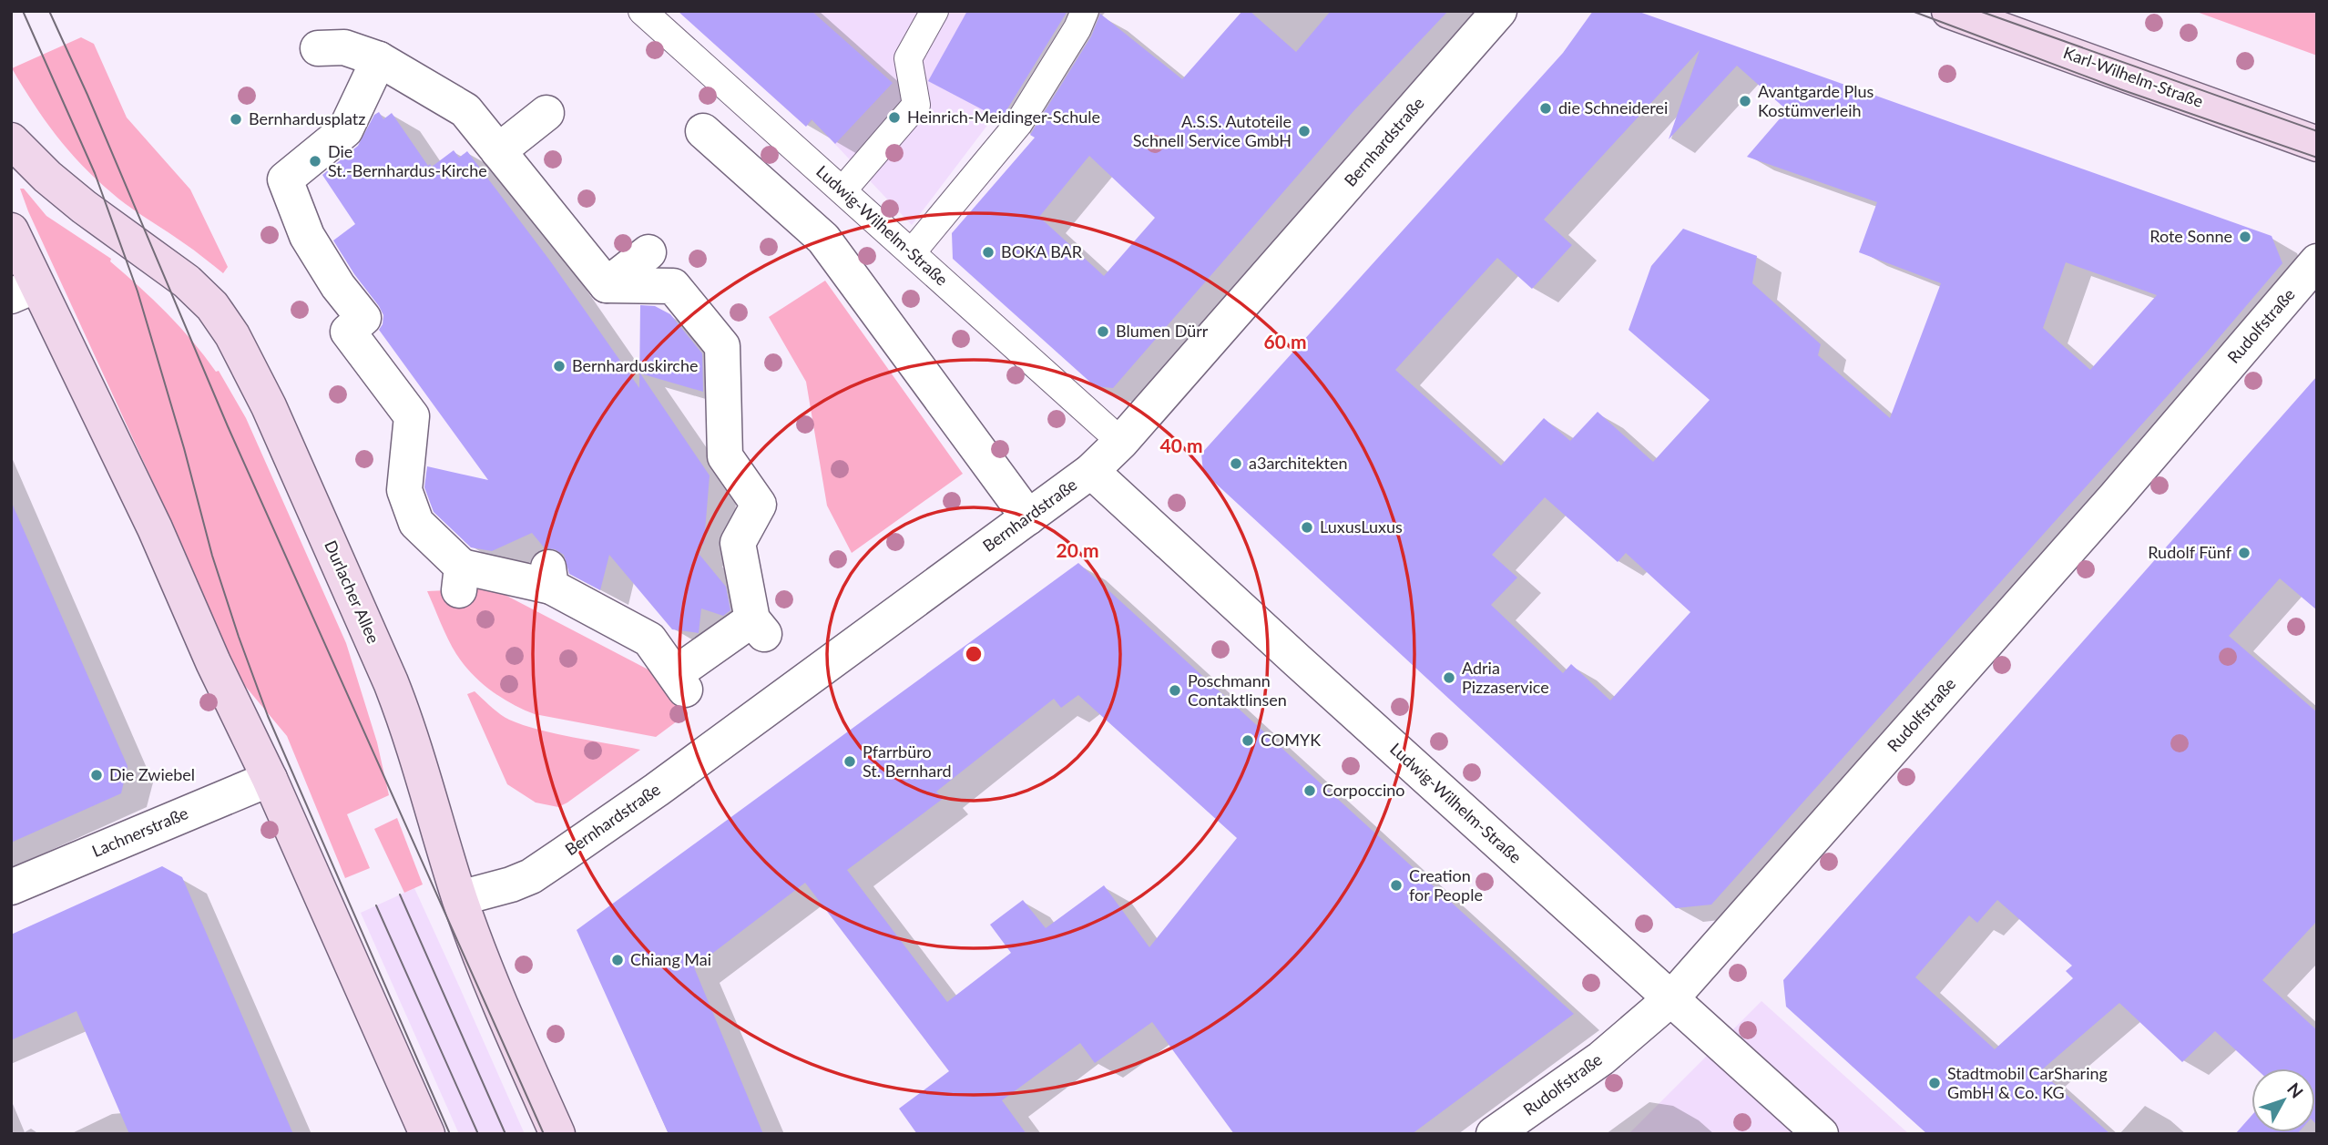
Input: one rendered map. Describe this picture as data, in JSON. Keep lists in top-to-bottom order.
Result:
{
  "streets": {
    "main road": ["Karl-Wilhelm-Straße", "Durlacher Allee"],
    "street": [
      "Bernhardstraße",
      "Ludwig-Wilhelm-Straße",
      "Rudolfstraße",
      "Lachnerstraße"
    ]
  },
  "crossings": [
    ["Bernhardstraße", "Ludwig-Wilhelm-Straße"],
    ["Bernhardstraße", "Durlacher Allee"],
    ["Ludwig-Wilhelm-Straße", "Rudolfstraße"]
  ],
  "places": [
    "Avantgarde Plus Kostümverleih",
    "die Schneiderei",
    "Heinrich-Meidinger-Schule",
    "Bernhardusplatz",
    "A.S.S. Autoteile Schnell Service GmbH",
    "Die St.-Bernhardus-Kirche",
    "Rote Sonne",
    "BOKA BAR",
    "Blumen Dürr",
    "Bernharduskirche",
    "a3architekten",
    "LuxusLuxus",
    "Rudolf Fünf",
    "Adria Pizzaservice",
    "Poschmann Contaktlinsen",
    "COMYK",
    "Pfarrbüro St. Bernhard",
    "Die Zwiebel",
    "Corpoccino",
    "Creation for People",
    "Chiang Mai",
    "Stadtmobil CarSharing GmbH & Co. KG"
  ],
  "north": "top right",
  "rings": ["60 m", "40 m", "20 m"]
}
